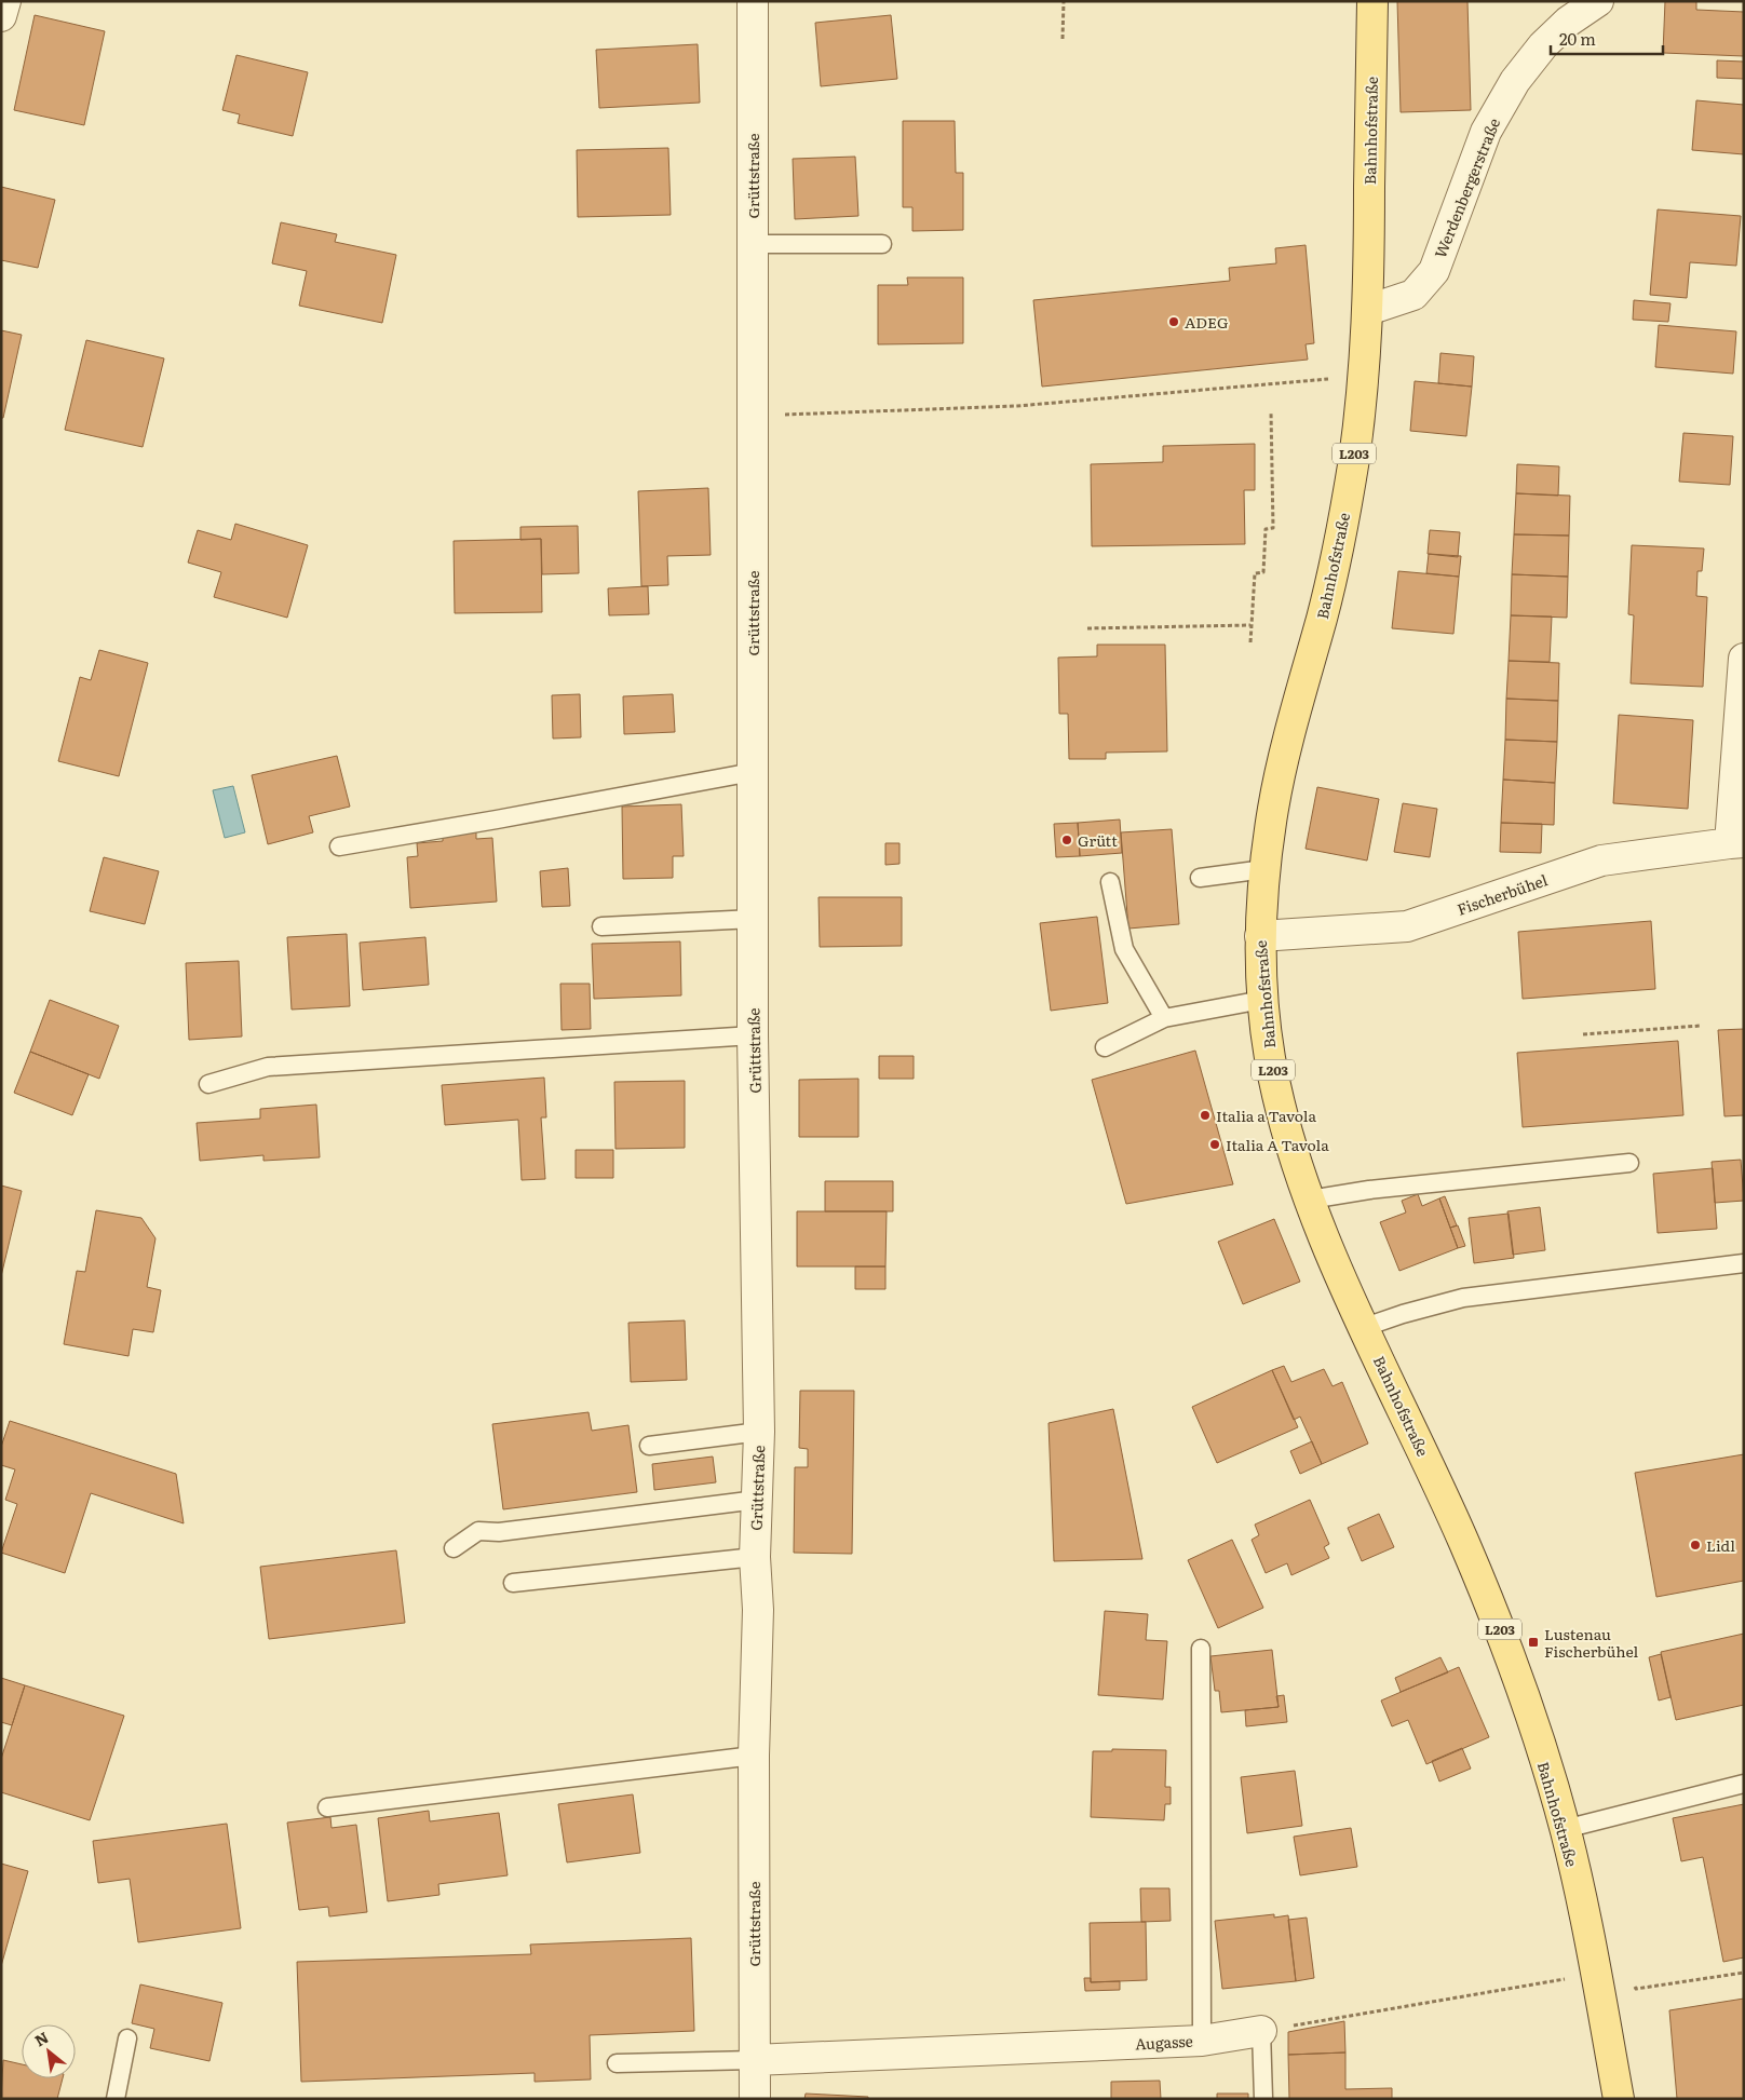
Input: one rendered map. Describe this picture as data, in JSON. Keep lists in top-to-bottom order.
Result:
{
  "streets": {
    "main road": ["Bahnhofstraße", "L203"],
    "street": [
      "Grüttstraße",
      "Werdenbergerstraße",
      "Fischerbühel",
      "Augasse"
    ]
  },
  "crossings": [
    ["Bahnhofstraße", "Werdenbergerstraße"],
    ["Bahnhofstraße", "Fischerbühel"],
    ["Grüttstraße", "Augasse"]
  ],
  "places": {
    "other": [
      "ADEG",
      "Grütt",
      "Italia a Tavola",
      "Italia A Tavola",
      "Lidl"
    ],
    "transit": ["Lustenau Fischerbühel"]
  },
  "scale_bar": "20 m",
  "north": "top left"
}
